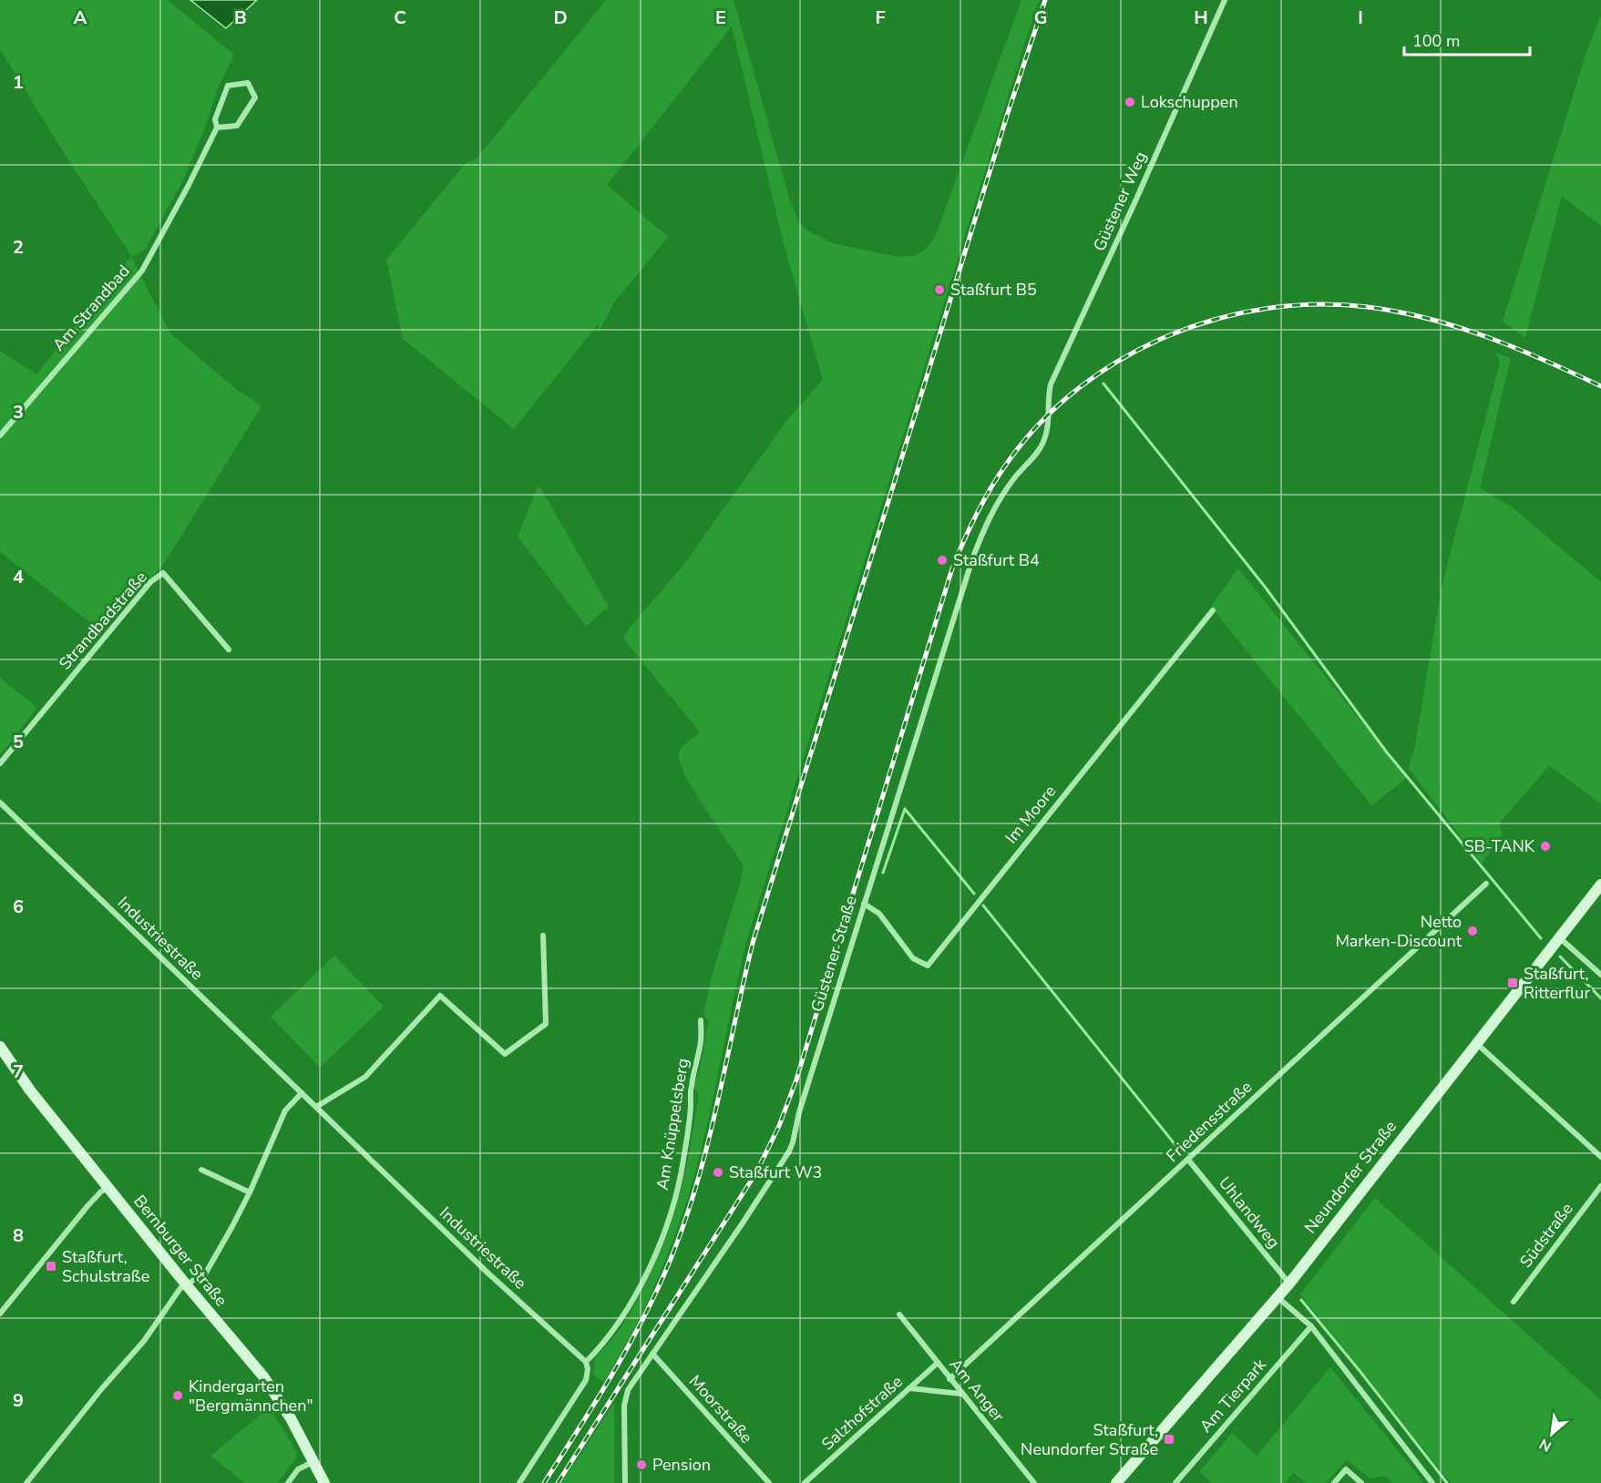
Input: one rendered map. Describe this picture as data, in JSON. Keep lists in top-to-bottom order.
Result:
{
  "streets": {
    "main road": ["Neundorfer Straße", "Bernburger Straße"],
    "street": [
      "Güstener Weg",
      "Am Strandbad",
      "Strandbadstraße",
      "Im Moore",
      "Industriestraße",
      "Güstener Straße",
      "Friedensstraße",
      "Am Knüppelsberg",
      "Uhlandweg",
      "Südstraße",
      "Am Anger",
      "Am Tierpark",
      "Moorstraße",
      "Salzhofstraße"
    ]
  },
  "crossings": [
    ["Güstener Weg", "Güstener Straße"],
    ["Im Moore", "Güstener Straße"],
    ["Industriestraße", "Am Knüppelsberg"],
    ["Güstener Straße", "Moorstraße"],
    ["Friedensstraße", "Uhlandweg"],
    ["Friedensstraße", "Am Anger"],
    ["Neundorfer Straße", "Uhlandweg"],
    ["Am Anger", "Salzhofstraße"]
  ],
  "places": {
    "other": [
      "Lokschuppen",
      "Staßfurt B5",
      "Staßfurt B4",
      "SB-TANK",
      "Netto Marken-Discount",
      "Staßfurt W3",
      "Kindergarten \"Bergmännchen\"",
      "Pension"
    ],
    "transit": ["Staßfurt, Ritterflur", "Staßfurt, Schulstraße", "Staßfurt, Neundorfer Straße"]
  },
  "scale_bar": "100 m",
  "north": "bottom left",
  "grid": {
    "columns": [
      "A",
      "B",
      "C",
      "D",
      "E",
      "F",
      "G",
      "H",
      "I"
    ],
    "rows": [
      "1",
      "2",
      "3",
      "4",
      "5",
      "6",
      "7",
      "8",
      "9"
    ]
  }
}
